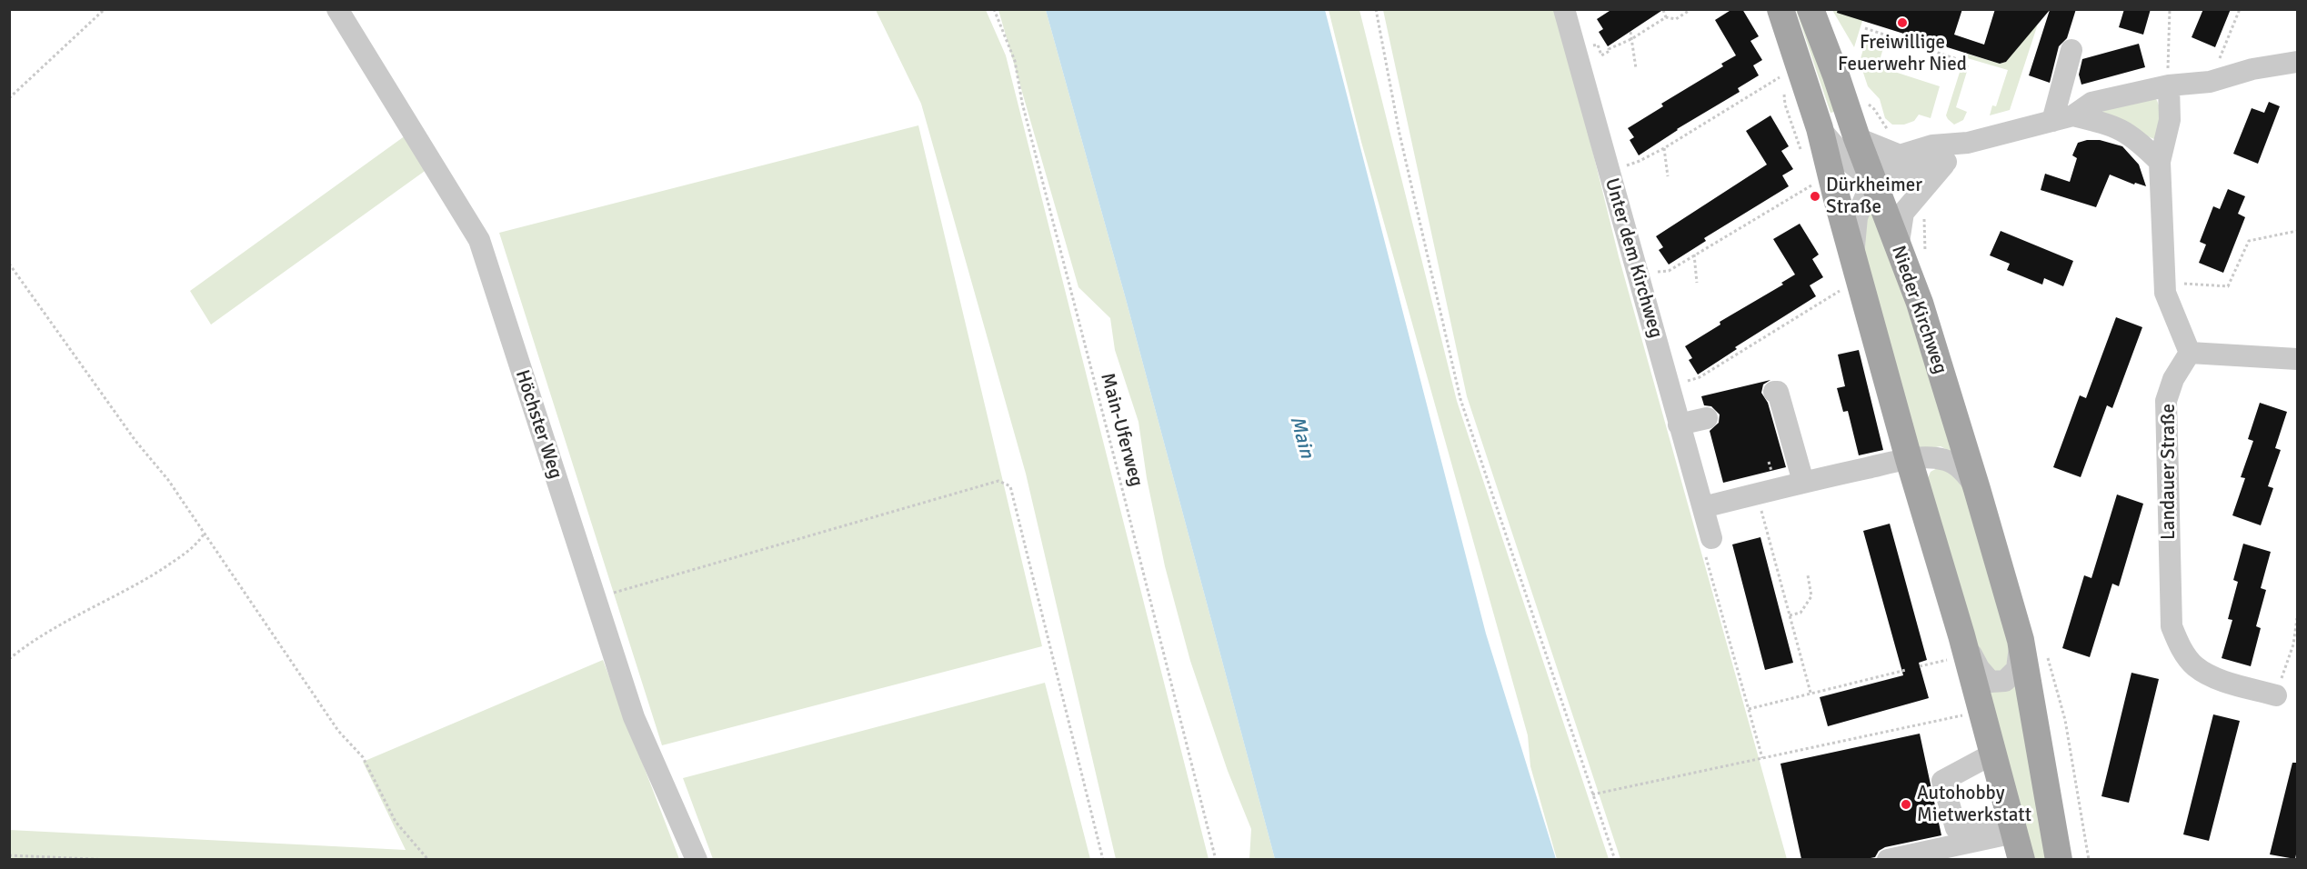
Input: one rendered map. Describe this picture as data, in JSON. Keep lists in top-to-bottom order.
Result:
{
  "streets": {
    "main road": ["Nieder Kirchweg"],
    "street": ["Unter dem Kirchweg", "Höchster Weg", "Landauer Straße"],
    "path": ["Main-Uferweg"]
  },
  "water": ["Main"],
  "places": ["Freiwillige Feuerwehr Nied", "Dürkheimer Straße", "Autohobby Mietwerkstatt"]
}
